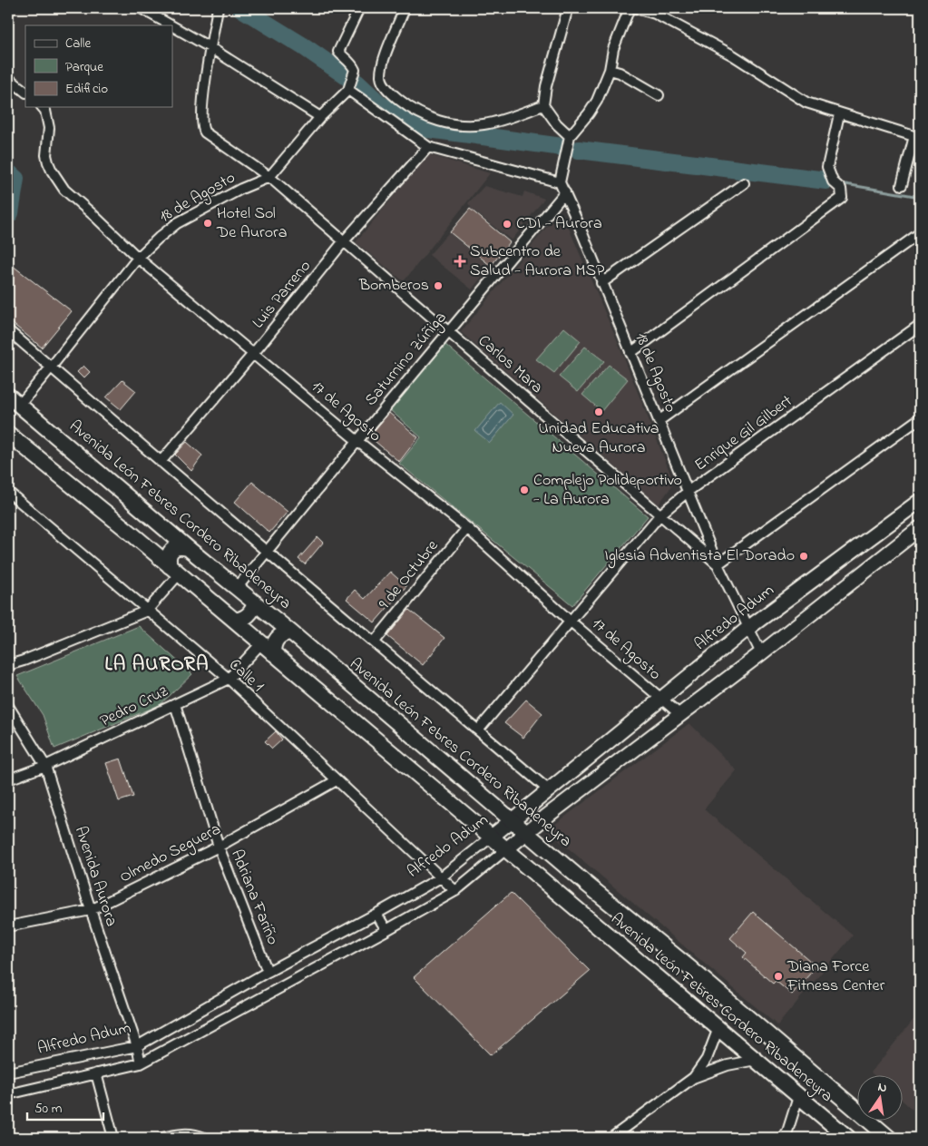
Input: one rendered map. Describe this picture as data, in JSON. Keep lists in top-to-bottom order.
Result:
{
  "streets": {
    "highway": ["Avenida León Febres Cordero Ribadeneyra"],
    "main road": ["Alfredo Adum"],
    "street": [
      "18 de Agosto",
      "Luis Parreno",
      "Saturnino Zúñiga",
      "Carlos Mara",
      "17 de Agosto",
      "Enrique Gil Gilbert",
      "9 de Octubre",
      "Calle 1",
      "Pedro Cruz",
      "Olmedo Seguera",
      "Avenida Aurora",
      "Adriana Fariño"
    ]
  },
  "crossings": [
    ["18 de Agosto", "Saturnino Zúñiga"],
    ["18 de Agosto", "Carlos Mara"],
    ["18 de Agosto", "17 de Agosto"],
    ["18 de Agosto", "Enrique Gil Gilbert"],
    ["18 de Agosto", "Avenida León Febres Cordero Ribadeneyra"],
    ["Luis Parreno", "Carlos Mara"],
    ["Luis Parreno", "17 de Agosto"],
    ["Saturnino Zúñiga", "Carlos Mara"],
    ["Saturnino Zúñiga", "17 de Agosto"],
    ["Saturnino Zúñiga", "Avenida León Febres Cordero Ribadeneyra"],
    ["Carlos Mara", "Enrique Gil Gilbert"],
    ["Carlos Mara", "Alfredo Adum"],
    ["17 de Agosto", "Enrique Gil Gilbert"],
    ["17 de Agosto", "9 de Octubre"],
    ["17 de Agosto", "Alfredo Adum"],
    ["Avenida León Febres Cordero Ribadeneyra", "Alfredo Adum"],
    ["Avenida León Febres Cordero Ribadeneyra", "Pedro Cruz"],
    ["Alfredo Adum", "Calle 1"],
    ["Alfredo Adum", "Avenida Aurora"],
    ["Alfredo Adum", "Adriana Fariño"],
    ["Calle 1", "Pedro Cruz"],
    ["Calle 1", "Olmedo Seguera"],
    ["Pedro Cruz", "Avenida Aurora"],
    ["Pedro Cruz", "Adriana Fariño"],
    ["Olmedo Seguera", "Avenida Aurora"],
    ["Olmedo Seguera", "Adriana Fariño"]
  ],
  "districts": ["LA AURORA"],
  "places": {
    "other": [
      "Hotel Sol De Aurora",
      "CDI - Aurora",
      "Bomberos",
      "Unidad Educativa Nueva Aurora",
      "Complejo Polideportivo - La Aurora",
      "Iglesia Adventista El Dorado",
      "Diana Force Fitness Center"
    ],
    "health": ["Subcentro de Salud - Aurora MSP"]
  },
  "legend": ["Calle", "Parque", "Edificio"],
  "scale_bar": "50 m",
  "north": "top"
}
